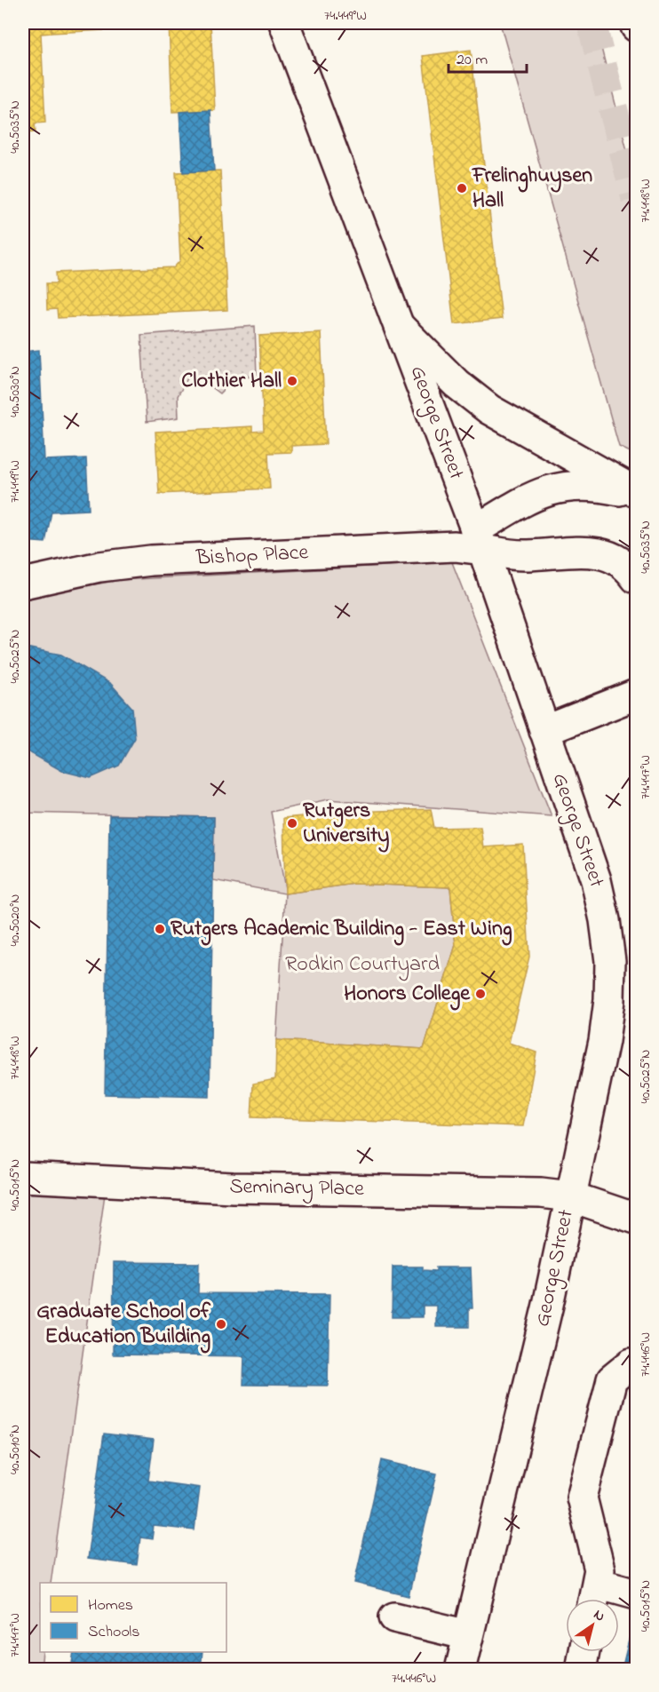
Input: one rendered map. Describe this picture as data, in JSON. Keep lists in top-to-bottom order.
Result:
{
  "streets": {
    "main road": ["George Street", "Bishop Place", "Seminary Place"]
  },
  "crossings": [
    ["George Street", "Bishop Place"],
    ["George Street", "Seminary Place"]
  ],
  "parks": ["Rodkin Courtyard"],
  "places": [
    "Frelinghuysen Hall",
    "Clothier Hall",
    "Rutgers University",
    "Rutgers Academic Building - East Wing",
    "Honors College",
    "Graduate School of Education Building"
  ],
  "legend": ["Homes", "Schools"],
  "scale_bar": "20 m",
  "north": "top right",
  "coordinates": [
    "74.449°W",
    "40.5035°N",
    "74.448°W",
    "40.5030°N",
    "40.5025°N",
    "74.447°W",
    "40.5020°N",
    "40.5015°N",
    "74.446°W",
    "40.5010°N"
  ]
}
